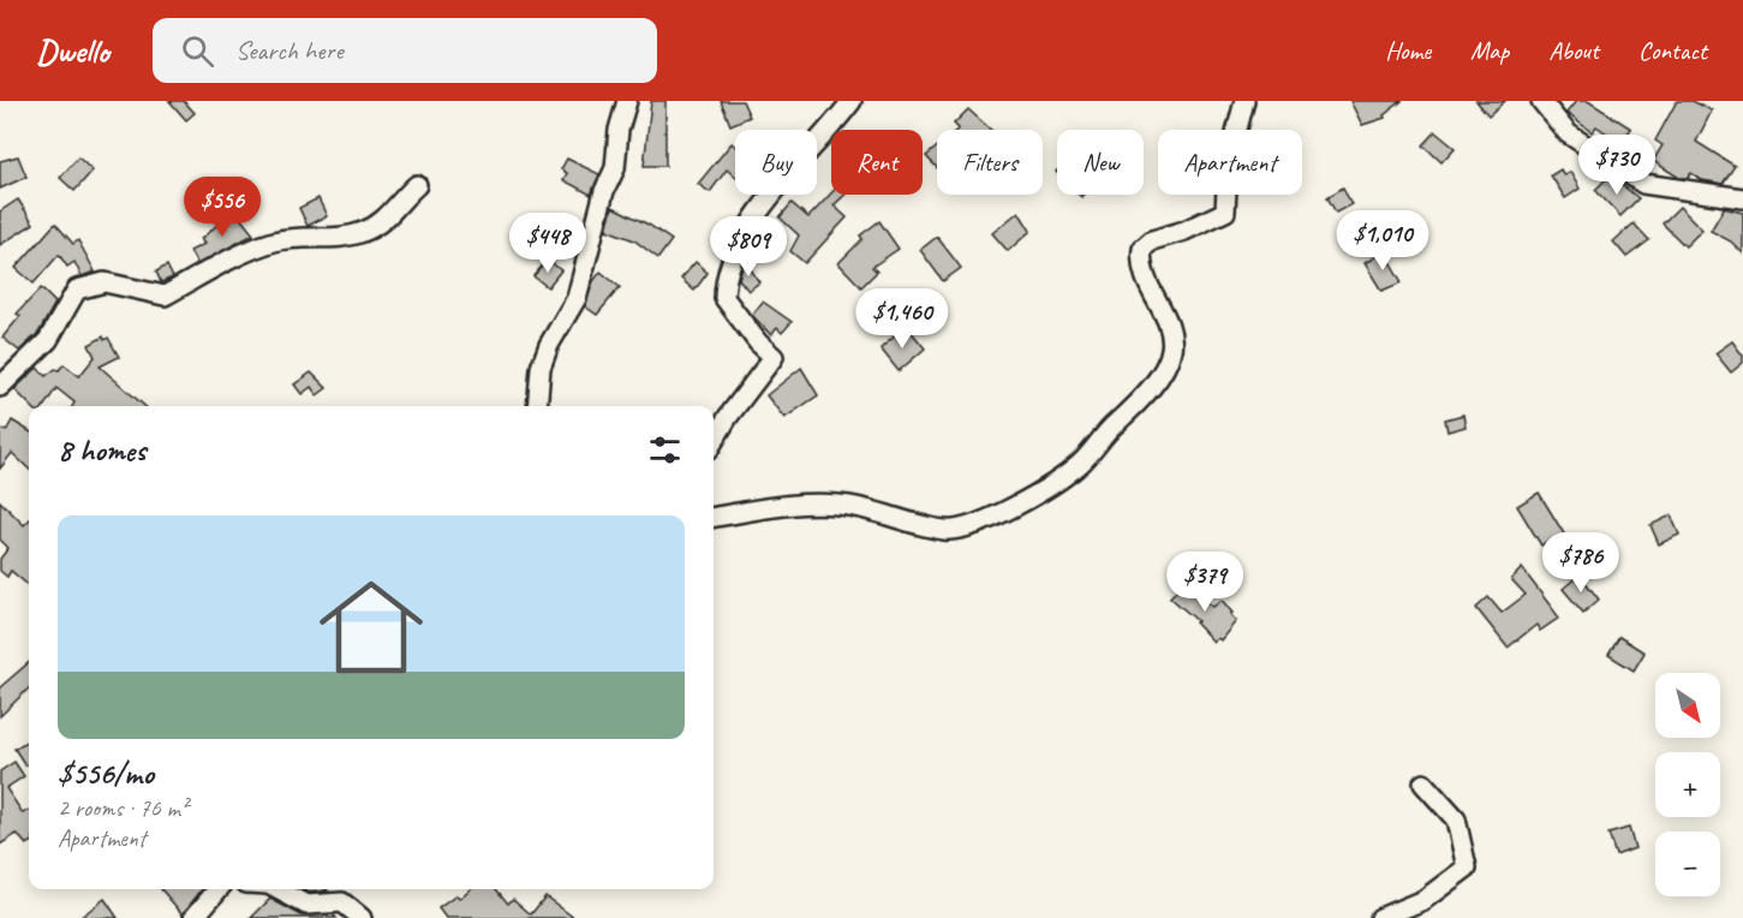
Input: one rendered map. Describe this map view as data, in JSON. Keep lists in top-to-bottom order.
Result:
{
  "north": "bottom right",
  "page": {
    "header": "Dwello",
    "search": "Search here",
    "nav": [
      "Home",
      "Map",
      "About",
      "Contact"
    ],
    "chip": [
      "Buy",
      "Rent",
      "Filters",
      "New",
      "Apartment"
    ],
    "price": [
      "$730",
      "$556",
      "$1,010",
      "$448",
      "$809",
      "$1,460",
      "$786",
      "$379"
    ],
    "heading": "8 homes",
    "list": [
      {
        "name": "$556/mo",
        "note": "2 rooms · 76 m² · Apartment"
      }
    ],
    "map_buttons": ["+", "−"]
  }
}
